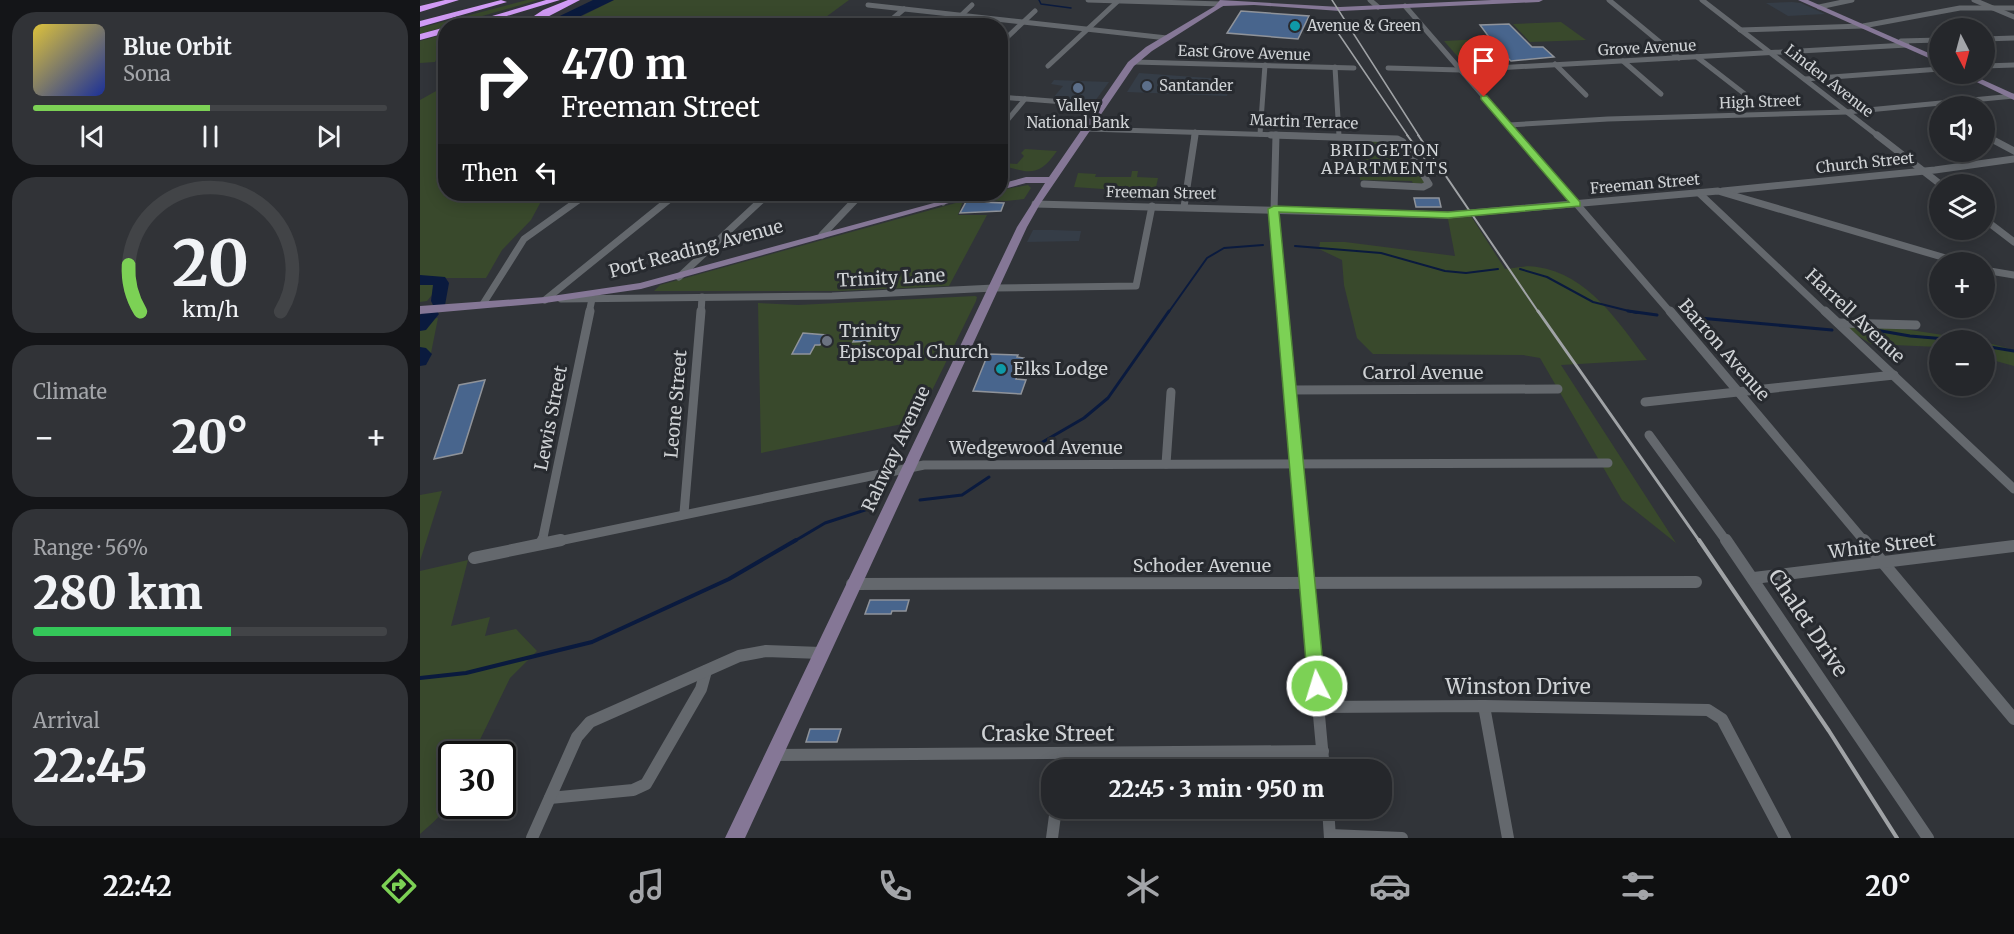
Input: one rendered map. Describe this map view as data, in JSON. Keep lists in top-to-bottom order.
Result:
{
  "streets": {
    "main road": ["Port Reading Avenue", "Rahway Avenue"],
    "street": [
      "Grove Avenue",
      "East Grove Avenue",
      "Linden Avenue",
      "High Street",
      "Martin Terrace",
      "Church Street",
      "Freeman Street",
      "Trinity Lane",
      "Harrell Avenue",
      "Barron Avenue",
      "Carrol Avenue",
      "Leone Street",
      "Lewis Street",
      "Wedgewood Avenue",
      "White Street",
      "Schoder Avenue",
      "Chalet Drive",
      "Winston Drive",
      "Craske Street"
    ]
  },
  "crossings": [
    ["Grove Avenue", "Linden Avenue"],
    ["Grove Avenue", "Barron Avenue"],
    ["East Grove Avenue", "Rahway Avenue"],
    ["Linden Avenue", "High Street"],
    ["Linden Avenue", "Church Street"],
    ["High Street", "Barron Avenue"],
    ["Martin Terrace", "Rahway Avenue"],
    ["Church Street", "Freeman Street"],
    ["Freeman Street", "Trinity Lane"],
    ["Freeman Street", "Harrell Avenue"],
    ["Freeman Street", "Barron Avenue"],
    ["Freeman Street", "Rahway Avenue"],
    ["Port Reading Avenue", "Trinity Lane"],
    ["Trinity Lane", "Leone Street"],
    ["Trinity Lane", "Lewis Street"],
    ["Trinity Lane", "Rahway Avenue"],
    ["Barron Avenue", "White Street"],
    ["Leone Street", "Wedgewood Avenue"],
    ["Lewis Street", "Wedgewood Avenue"],
    ["Wedgewood Avenue", "Rahway Avenue"],
    ["Rahway Avenue", "Schoder Avenue"],
    ["Rahway Avenue", "Craske Street"],
    ["White Street", "Chalet Drive"]
  ],
  "districts": ["BRIDGETON APARTMENTS"],
  "places": [
    "Avenue & Green",
    "Santander",
    "Valley National Bank",
    "Trinity Episcopal Church",
    "Elks Lodge"
  ],
  "north": "bottom",
  "page": {
    "map_buttons": ["+", "−"],
    "turn": ["470 m", "Freeman Street"],
    "song": ["Blue Orbit", "Sona"],
    "then": "Then",
    "tile": [
      "Climate",
      ["Range · 56%", "280 km"],
      ["Arrival", "22:45"]
    ],
    "heat": ["−", "20°", "+"],
    "limit": "30",
    "trip": "22:45 · 3 min · 950 m",
    "tabs": ["22:42", "20°"],
    "gauge": ["20", "km/h"]
  }
}
